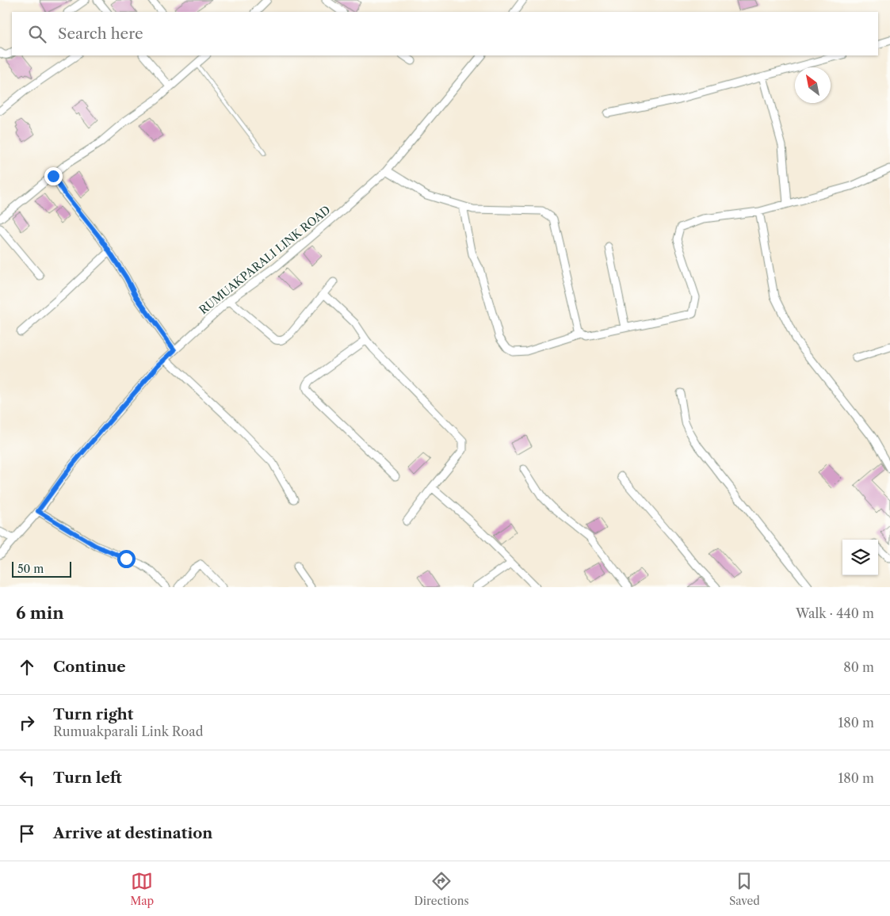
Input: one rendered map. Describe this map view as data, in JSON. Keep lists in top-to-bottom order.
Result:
{
  "streets": {
    "street": ["RUMUAKPARALI LINK ROAD"]
  },
  "scale_bar": "50 m",
  "north": "top left",
  "page": {
    "search": "Search here",
    "scale": "50 m",
    "heading": ["6 min", "Walk · 440 m"],
    "list": [
      ["Continue", "80 m"],
      ["Turn right", "Rumuakparali Link Road", "180 m"],
      ["Turn left", "180 m"],
      "Arrive at destination"
    ],
    "nav": ["Map", "Directions", "Saved"]
  }
}
